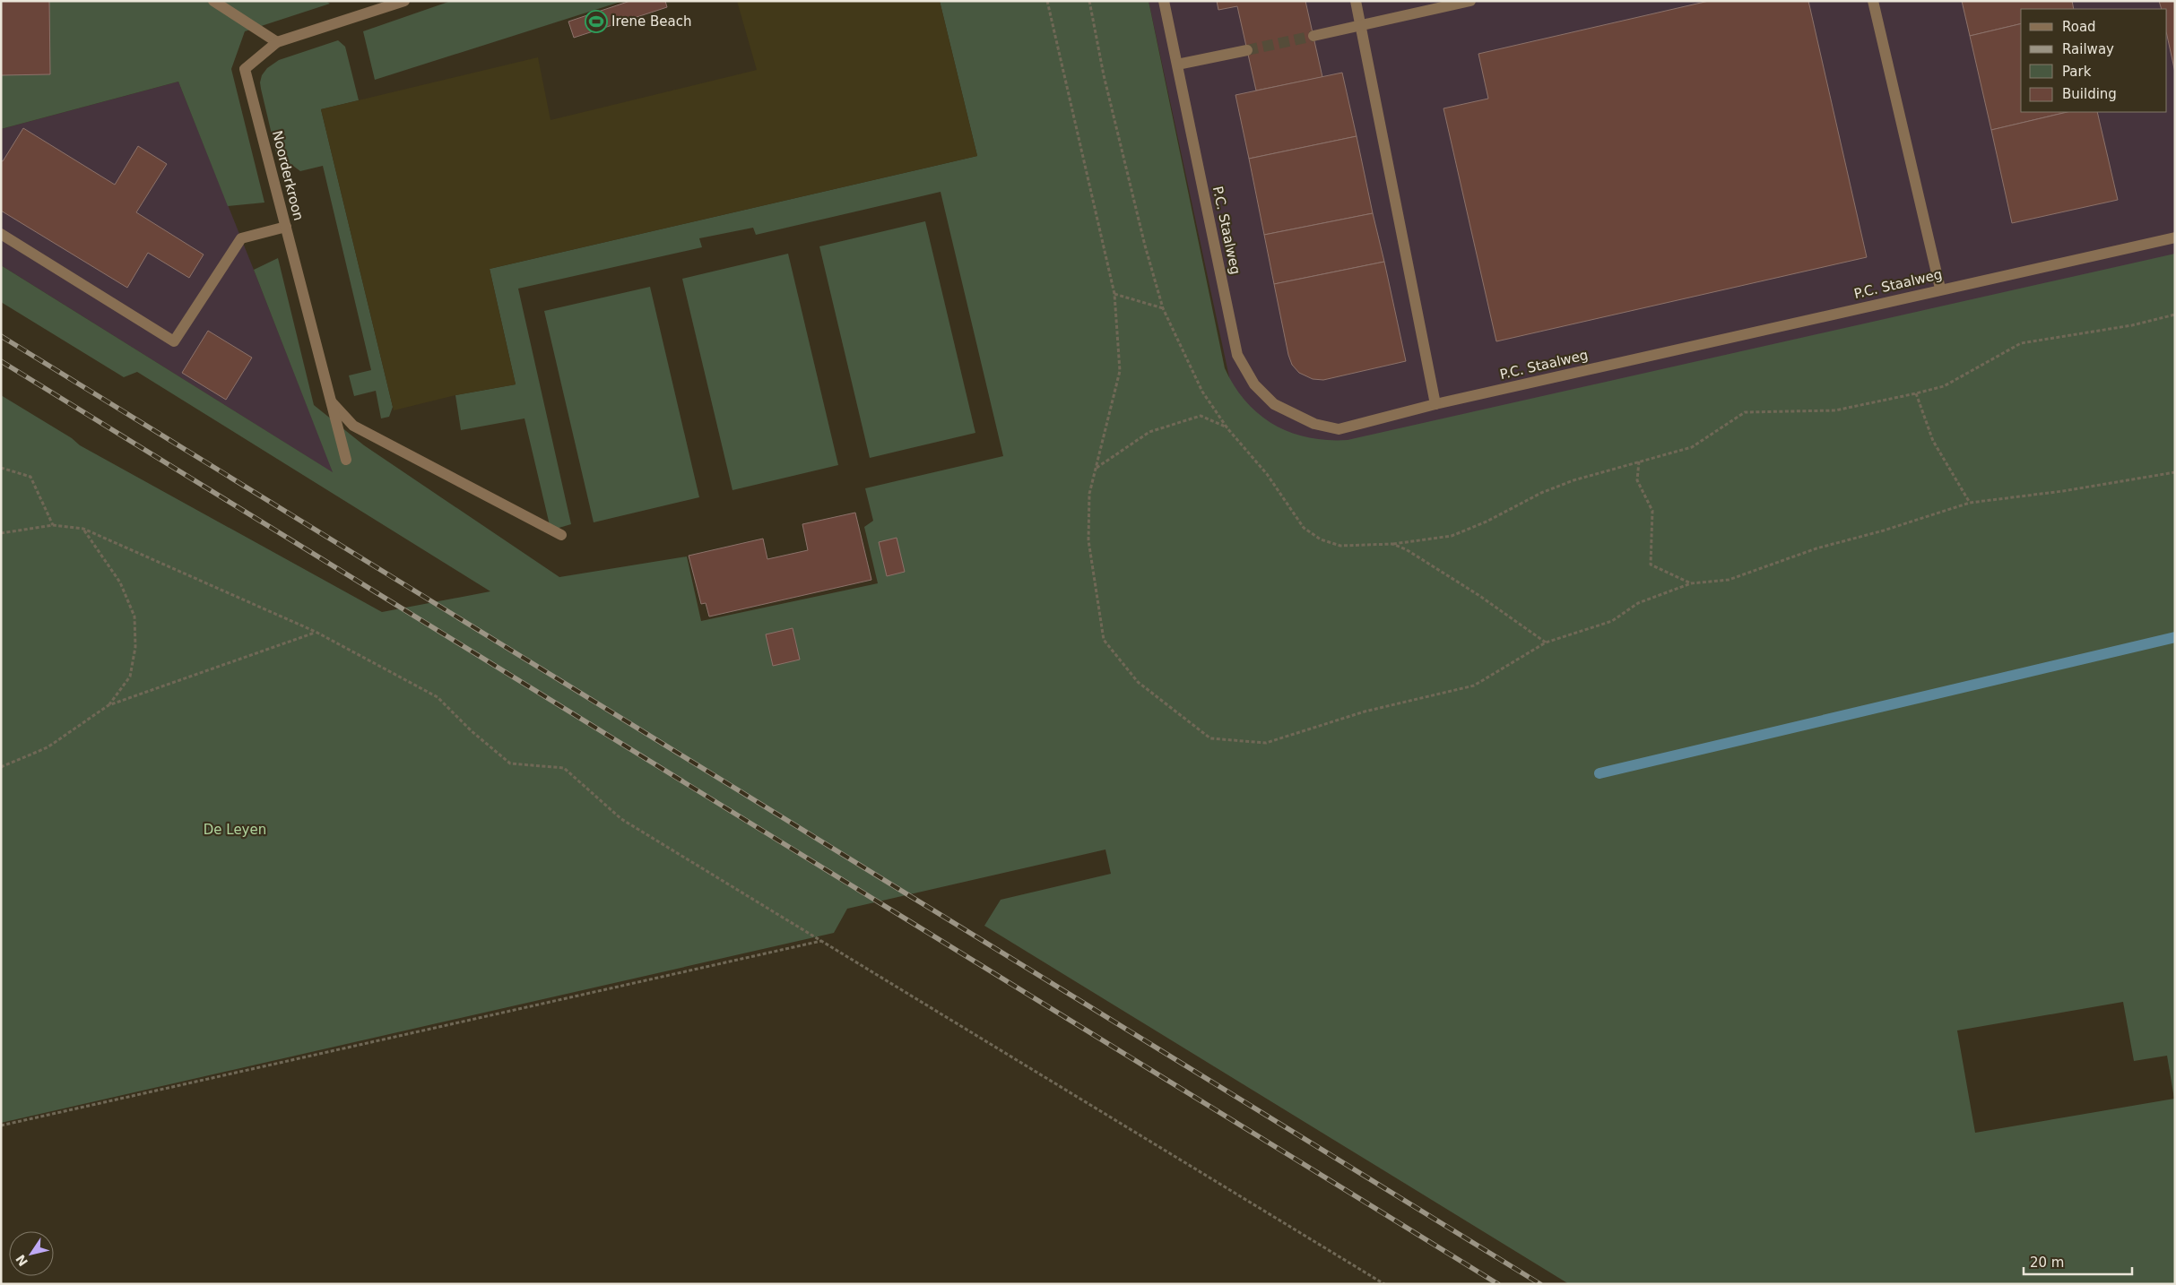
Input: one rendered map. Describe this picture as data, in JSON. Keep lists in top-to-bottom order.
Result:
{
  "streets": {
    "street": ["Noorderkroon", "P.C. Staalweg"]
  },
  "parks": ["De Leyen"],
  "places": {
    "sports": ["Irene Beach"]
  },
  "legend": [
    "Road",
    "Railway",
    "Park",
    "Building"
  ],
  "scale_bar": "20 m",
  "north": "bottom left"
}
